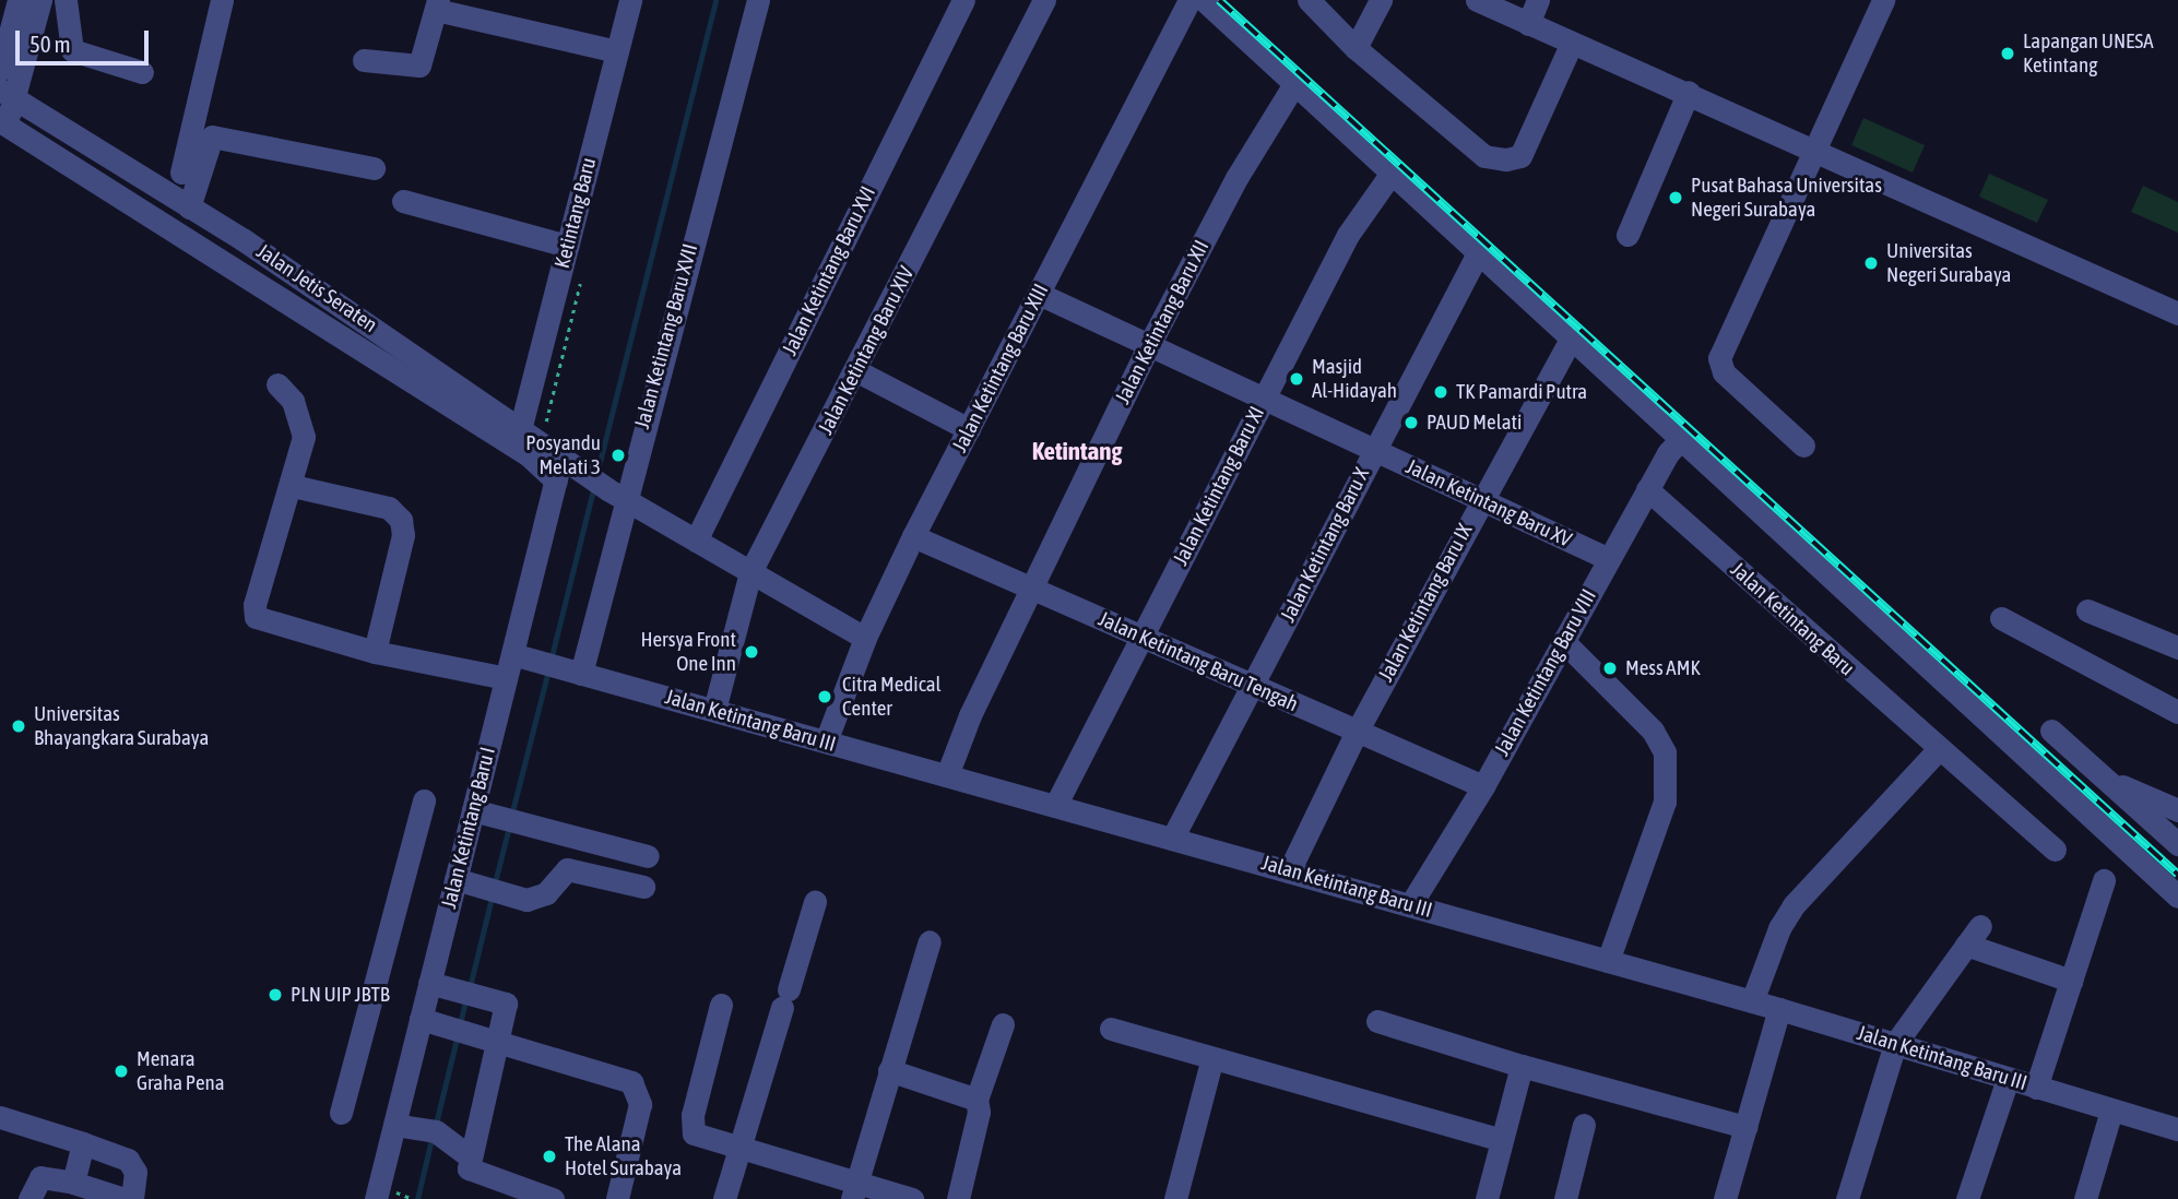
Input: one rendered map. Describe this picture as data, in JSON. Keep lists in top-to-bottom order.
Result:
{
  "streets": {
    "street": [
      "Ketintang Baru",
      "Jalan Ketintang Baru XVI",
      "Jalan Jetis Seraten",
      "Jalan Ketintang Baru XII",
      "Jalan Ketintang Baru XVII",
      "Jalan Ketintang Baru XIV",
      "Jalan Ketintang Baru XIII",
      "Jalan Ketintang Baru XI",
      "Jalan Ketintang Baru XV",
      "Jalan Ketintang Baru X",
      "Jalan Ketintang Baru IX",
      "Jalan Ketintang Baru",
      "Jalan Ketintang Baru Tengah",
      "Jalan Ketintang Baru VIII",
      "Jalan Ketintang Baru III",
      "Jalan Ketintang Baru I"
    ]
  },
  "crossings": [
    ["Ketintang Baru", "Jalan Jetis Seraten"],
    ["Jalan Ketintang Baru XVI", "Jalan Jetis Seraten"],
    ["Jalan Jetis Seraten", "Jalan Ketintang Baru XVII"],
    ["Jalan Jetis Seraten", "Jalan Ketintang Baru XIV"],
    ["Jalan Jetis Seraten", "Jalan Ketintang Baru XIII"],
    ["Jalan Jetis Seraten", "Jalan Ketintang Baru I"],
    ["Jalan Ketintang Baru XII", "Jalan Ketintang Baru XV"],
    ["Jalan Ketintang Baru XII", "Jalan Ketintang Baru Tengah"],
    ["Jalan Ketintang Baru XII", "Jalan Ketintang Baru III"],
    ["Jalan Ketintang Baru XVII", "Jalan Ketintang Baru III"],
    ["Jalan Ketintang Baru XIV", "Jalan Ketintang Baru III"],
    ["Jalan Ketintang Baru XIII", "Jalan Ketintang Baru XV"],
    ["Jalan Ketintang Baru XIII", "Jalan Ketintang Baru Tengah"],
    ["Jalan Ketintang Baru XIII", "Jalan Ketintang Baru III"],
    ["Jalan Ketintang Baru XI", "Jalan Ketintang Baru XV"],
    ["Jalan Ketintang Baru XI", "Jalan Ketintang Baru Tengah"],
    ["Jalan Ketintang Baru XI", "Jalan Ketintang Baru III"],
    ["Jalan Ketintang Baru XV", "Jalan Ketintang Baru X"],
    ["Jalan Ketintang Baru XV", "Jalan Ketintang Baru IX"],
    ["Jalan Ketintang Baru XV", "Jalan Ketintang Baru VIII"],
    ["Jalan Ketintang Baru X", "Jalan Ketintang Baru Tengah"],
    ["Jalan Ketintang Baru X", "Jalan Ketintang Baru III"],
    ["Jalan Ketintang Baru IX", "Jalan Ketintang Baru Tengah"],
    ["Jalan Ketintang Baru IX", "Jalan Ketintang Baru III"],
    ["Jalan Ketintang Baru", "Jalan Ketintang Baru VIII"],
    ["Jalan Ketintang Baru Tengah", "Jalan Ketintang Baru VIII"],
    ["Jalan Ketintang Baru VIII", "Jalan Ketintang Baru III"],
    ["Jalan Ketintang Baru III", "Jalan Ketintang Baru I"]
  ],
  "districts": ["Ketintang"],
  "places": [
    "Lapangan UNESA Ketintang",
    "Pusat Bahasa Universitas Negeri Surabaya",
    "Universitas Negeri Surabaya",
    "Masjid Al-Hidayah",
    "TK Pamardi Putra",
    "PAUD Melati",
    "Posyandu Melati 3",
    "Hersya Front One Inn",
    "Mess AMK",
    "Citra Medical Center",
    "Universitas Bhayangkara Surabaya",
    "PLN UIP JBTB",
    "Menara Graha Pena",
    "The Alana Hotel Surabaya"
  ],
  "scale_bar": "50 m"
}
